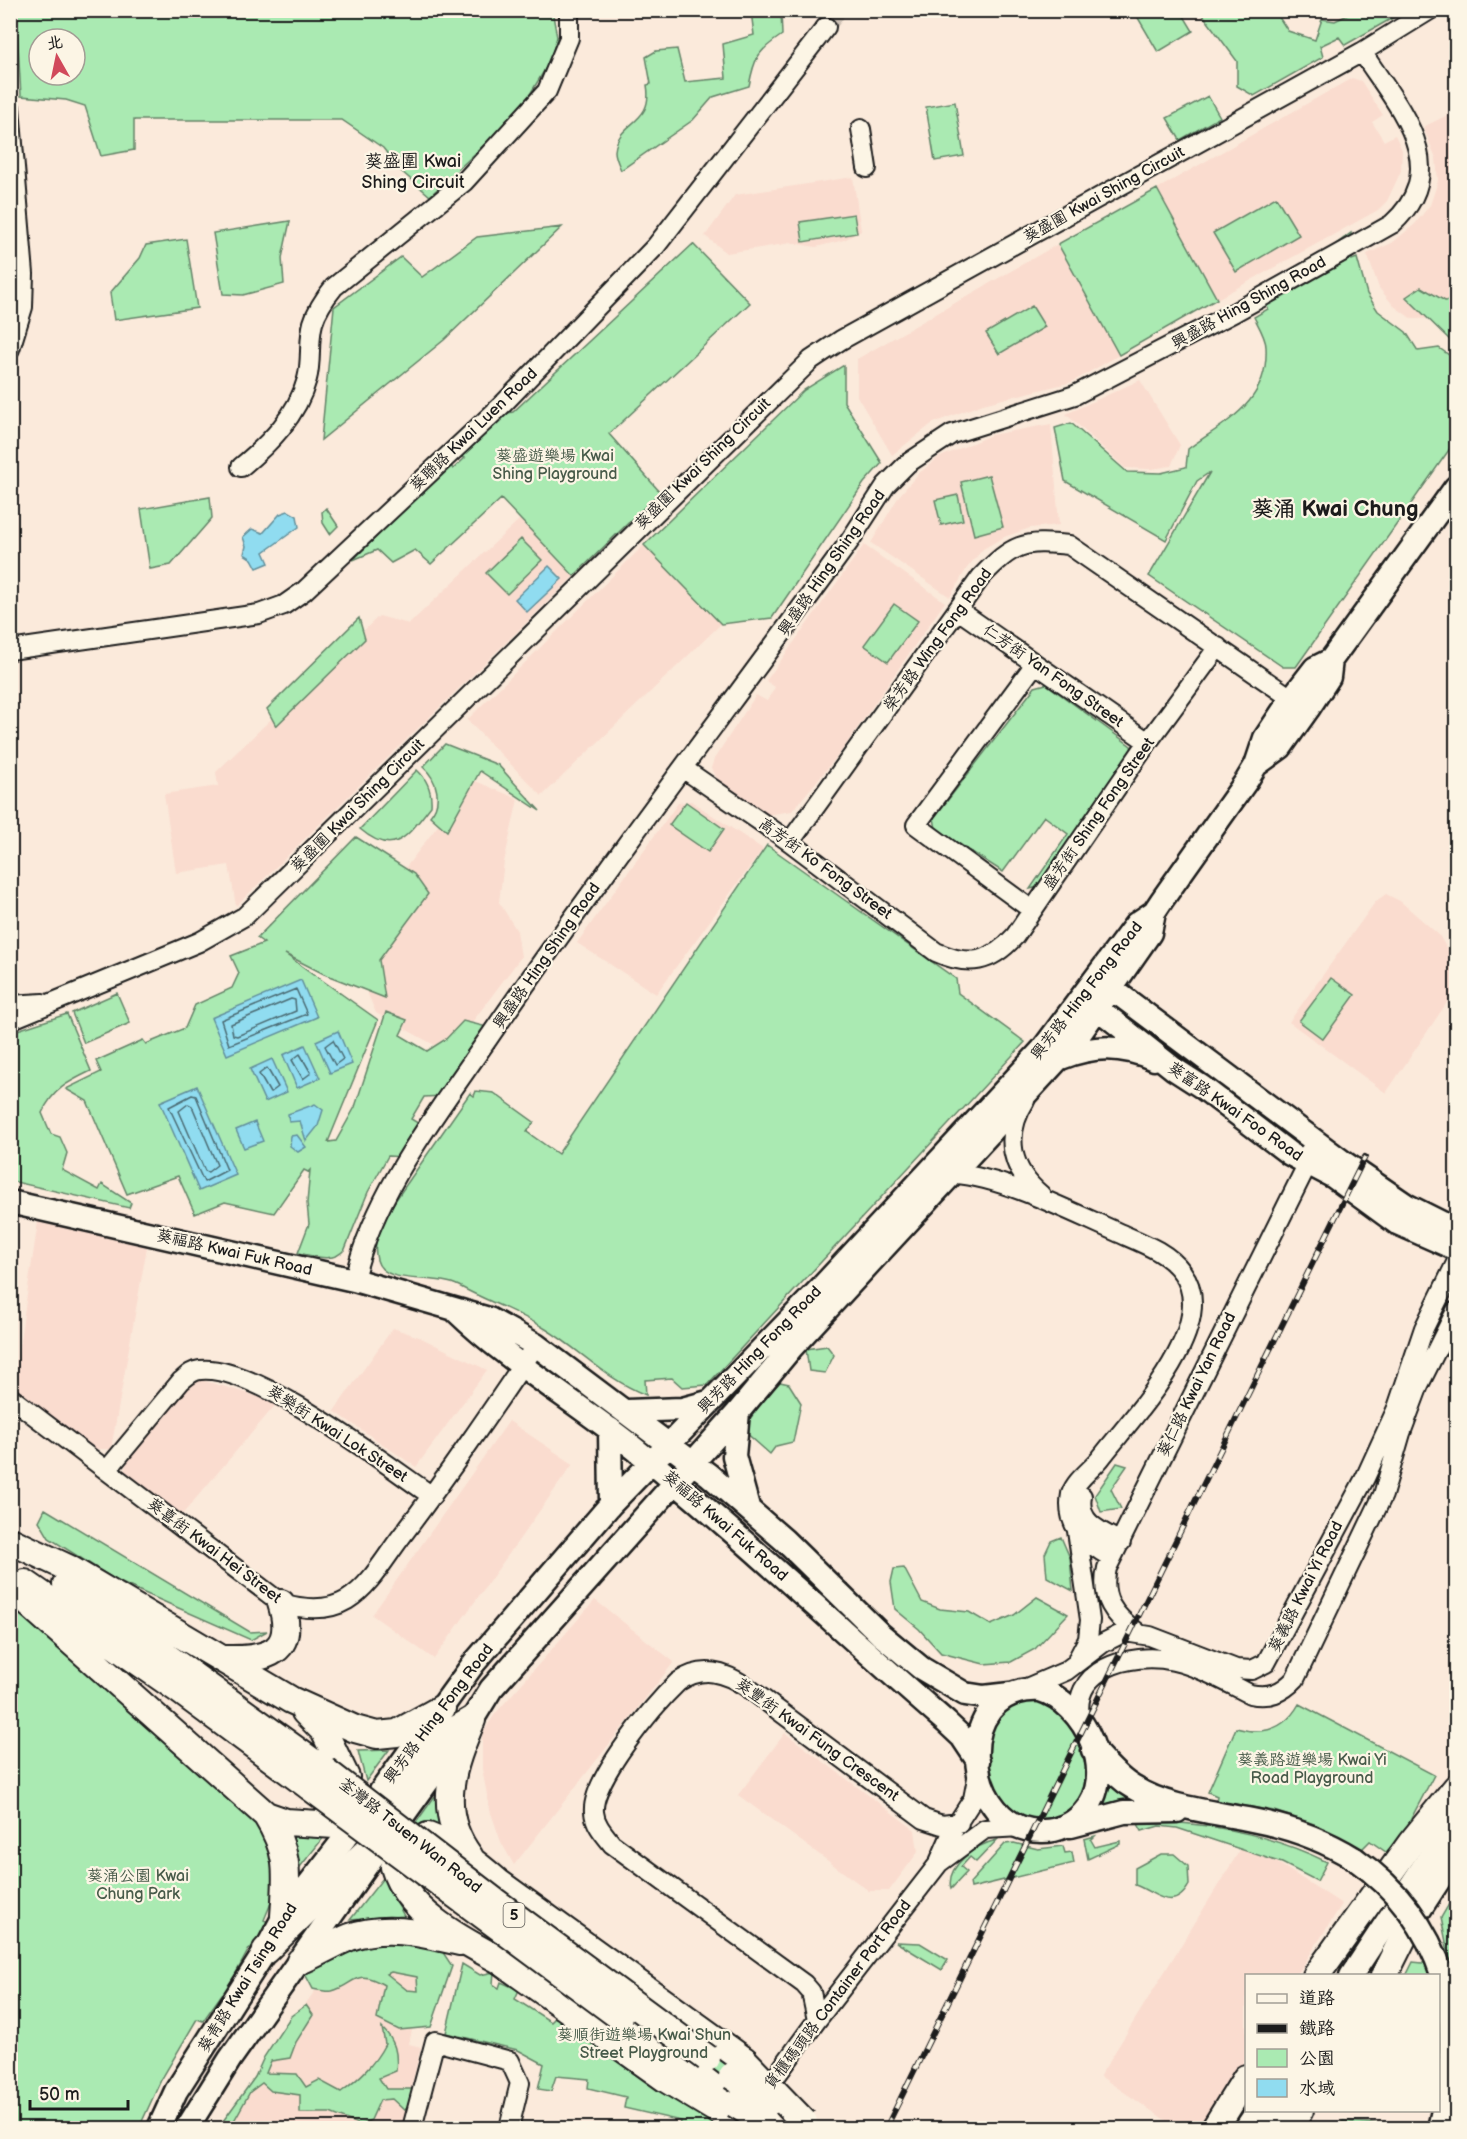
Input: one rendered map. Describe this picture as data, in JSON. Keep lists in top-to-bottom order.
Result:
{
  "streets": {
    "highway": ["荃灣路 Tsuen Wan Road", "5"],
    "main road": [
      "興芳路 Hing Fong Road",
      "葵富路 Kwai Foo Road",
      "葵福路 Kwai Fuk Road",
      "葵青路 Kwai Tsing Road"
    ],
    "street": [
      "葵盛圍 Kwai Shing Circuit",
      "興盛路 Hing Shing Road",
      "葵聯路 Kwai Luen Road",
      "榮芳路 Wing Fong Road",
      "仁芳街 Yan Fong Street",
      "盛芳街 Shing Fong Street",
      "高芳街 Ko Fong Street",
      "葵仁路 Kwai Yan Road",
      "葵樂街 Kwai Lok Street",
      "葵喜街 Kwai Hei Street",
      "葵義路 Kwai Yi Road",
      "葵豐街 Kwai Fung Crescent",
      "貨櫃碼頭路 Container Port Road"
    ]
  },
  "crossings": [
    ["葵盛圍 Kwai Shing Circuit", "興盛路 Hing Shing Road"],
    ["興盛路 Hing Shing Road", "高芳街 Ko Fong Street"],
    ["興盛路 Hing Shing Road", "葵福路 Kwai Fuk Road"],
    ["榮芳路 Wing Fong Road", "仁芳街 Yan Fong Street"],
    ["榮芳路 Wing Fong Road", "盛芳街 Shing Fong Street"],
    ["榮芳路 Wing Fong Road", "高芳街 Ko Fong Street"],
    ["榮芳路 Wing Fong Road", "興芳路 Hing Fong Road"],
    ["仁芳街 Yan Fong Street", "盛芳街 Shing Fong Street"],
    ["盛芳街 Shing Fong Street", "高芳街 Ko Fong Street"],
    ["興芳路 Hing Fong Road", "葵富路 Kwai Foo Road"],
    ["興芳路 Hing Fong Road", "葵福路 Kwai Fuk Road"],
    ["葵富路 Kwai Foo Road", "葵仁路 Kwai Yan Road"],
    ["葵福路 Kwai Fuk Road", "葵喜街 Kwai Hei Street"],
    ["葵福路 Kwai Fuk Road", "葵義路 Kwai Yi Road"],
    ["葵福路 Kwai Fuk Road", "貨櫃碼頭路 Container Port Road"],
    ["葵仁路 Kwai Yan Road", "葵義路 Kwai Yi Road"],
    ["葵樂街 Kwai Lok Street", "葵喜街 Kwai Hei Street"],
    ["葵義路 Kwai Yi Road", "貨櫃碼頭路 Container Port Road"],
    ["葵豐街 Kwai Fung Crescent", "貨櫃碼頭路 Container Port Road"],
    ["荃灣路 Tsuen Wan Road", "貨櫃碼頭路 Container Port Road"]
  ],
  "districts": ["葵盛圍 Kwai Shing Circuit", "葵涌 Kwai Chung"],
  "parks": [
    "葵盛遊樂場 Kwai Shing Playground",
    "葵義路遊樂場 Kwai Yi Road Playground",
    "葵涌公園 Kwai Chung Park",
    "葵順街遊樂場 Kwai Shun Street Playground"
  ],
  "legend": [
    "道路",
    "鐵路",
    "公園",
    "水域"
  ],
  "scale_bar": "50 m",
  "north": "top"
}
